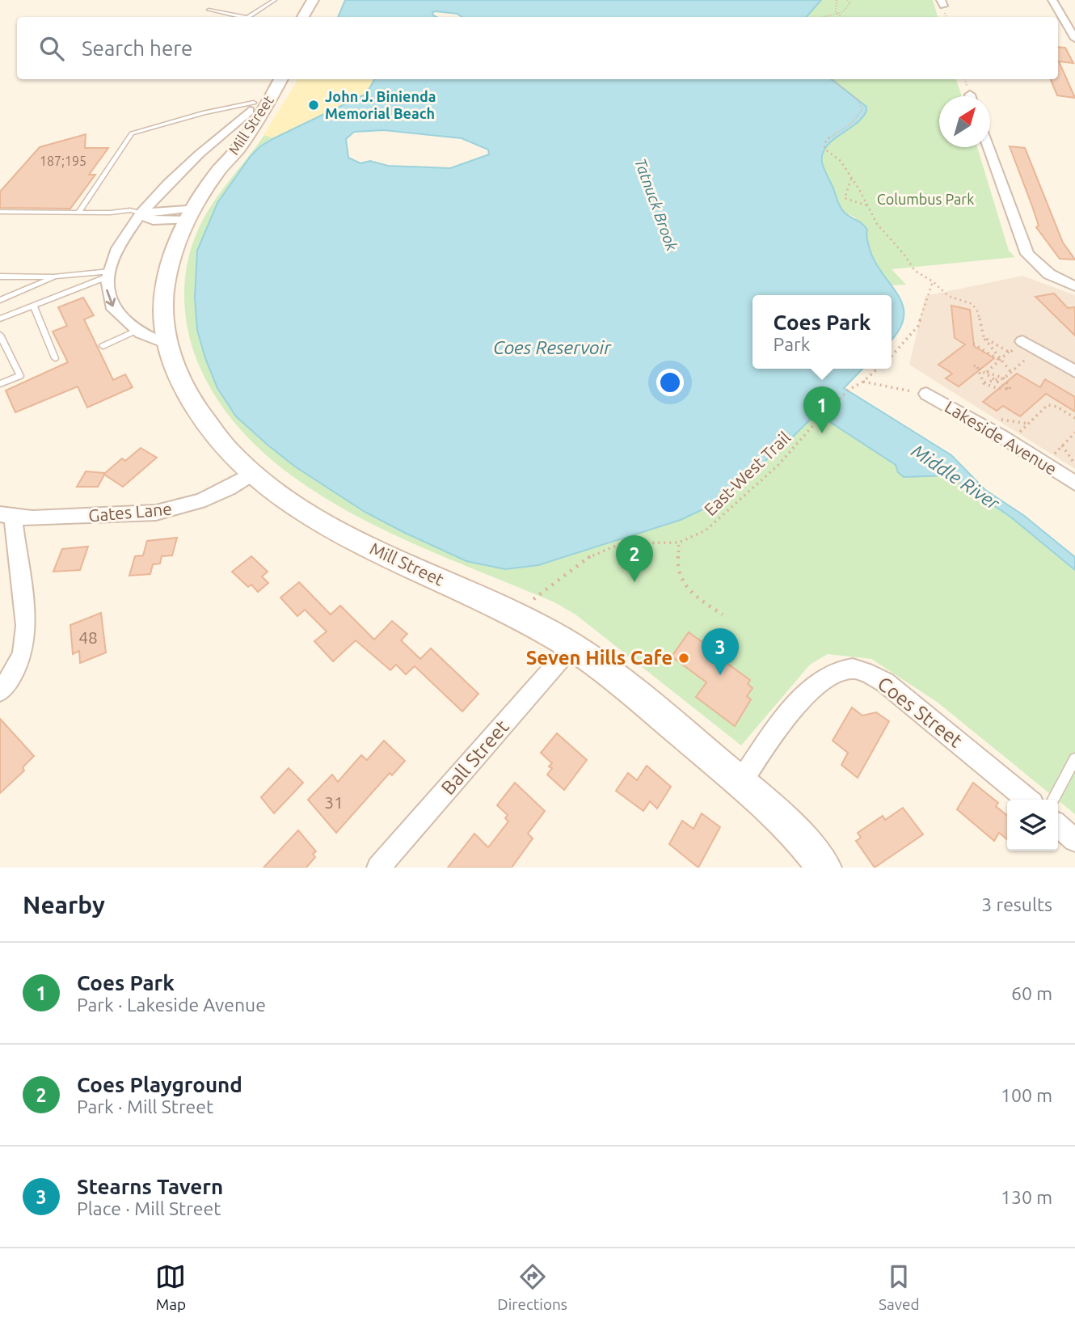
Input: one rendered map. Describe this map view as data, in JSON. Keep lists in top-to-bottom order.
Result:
{
  "streets": {
    "main road": ["Mill Street"],
    "street": [
      "Lakeside Avenue",
      "Gates Lane",
      "Coes Street",
      "Ball Street"
    ],
    "path": ["East-West Trail"]
  },
  "crossings": [
    ["Mill Street", "Gates Lane"],
    ["Mill Street", "Coes Street"],
    ["Mill Street", "Ball Street"]
  ],
  "water": ["Tatnuck Brook", "Coes Reservoir", "Middle River"],
  "parks": ["Columbus Park"],
  "places": ["John J. Binienda Memorial Beach", "Seven Hills Cafe"],
  "house_numbers": ["187;195", "48", "31"],
  "north": "top right",
  "page": {
    "search": "Search here",
    "popup": ["Coes Park", "Park"],
    "pins": ["1", "2", "3"],
    "heading": ["Nearby", "3 results"],
    "list": [
      {
        "mark": "1",
        "name": "Coes Park",
        "note": "Park · Lakeside Avenue",
        "value": "60 m"
      },
      {
        "mark": "2",
        "name": "Coes Playground",
        "note": "Park · Mill Street",
        "value": "100 m"
      },
      {
        "mark": "3",
        "name": "Stearns Tavern",
        "note": "Place · Mill Street",
        "value": "130 m"
      }
    ],
    "nav": ["Map", "Directions", "Saved"]
  }
}
